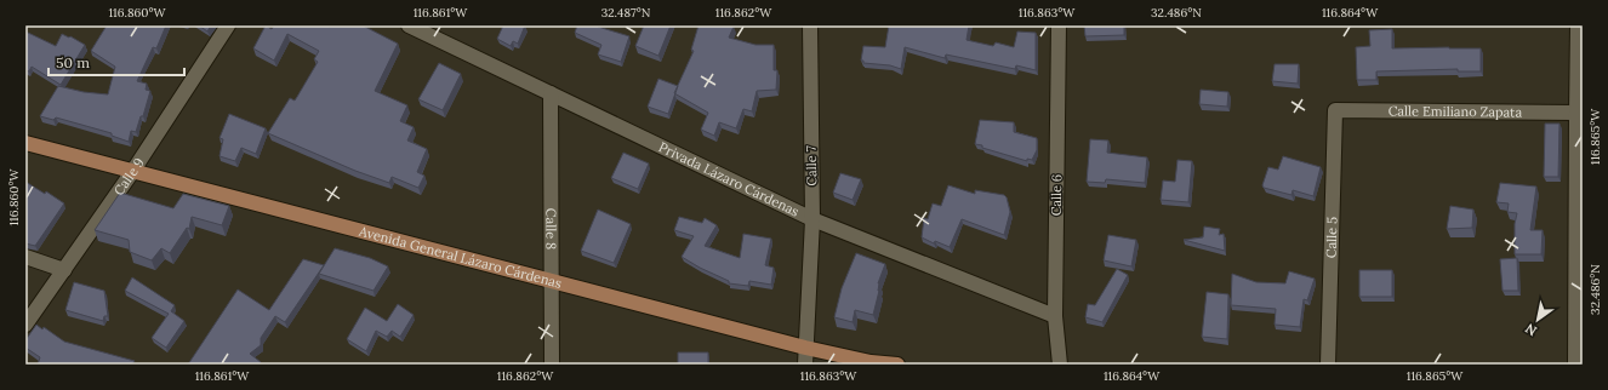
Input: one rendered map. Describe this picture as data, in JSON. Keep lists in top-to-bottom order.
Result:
{
  "streets": {
    "main road": ["Avenida General Lázaro Cárdenas"],
    "street": [
      "Calle Emiliano Zapata",
      "Calle 7",
      "Calle 9",
      "Privada Lázaro Cárdenas",
      "Calle 6",
      "Calle 8",
      "Calle 5"
    ]
  },
  "crossings": [
    ["Calle Emiliano Zapata", "Calle 5"],
    ["Calle 7", "Privada Lázaro Cárdenas"],
    ["Calle 7", "Avenida General Lázaro Cárdenas"],
    ["Calle 9", "Avenida General Lázaro Cárdenas"],
    ["Privada Lázaro Cárdenas", "Calle 6"],
    ["Privada Lázaro Cárdenas", "Calle 8"],
    ["Calle 8", "Avenida General Lázaro Cárdenas"]
  ],
  "scale_bar": "50 m",
  "north": "bottom left",
  "coordinates": [
    "116.860°W",
    "116.861°W",
    "32.487°N",
    "116.862°W",
    "116.863°W",
    "32.486°N",
    "116.864°W",
    "116.865°W"
  ]
}
